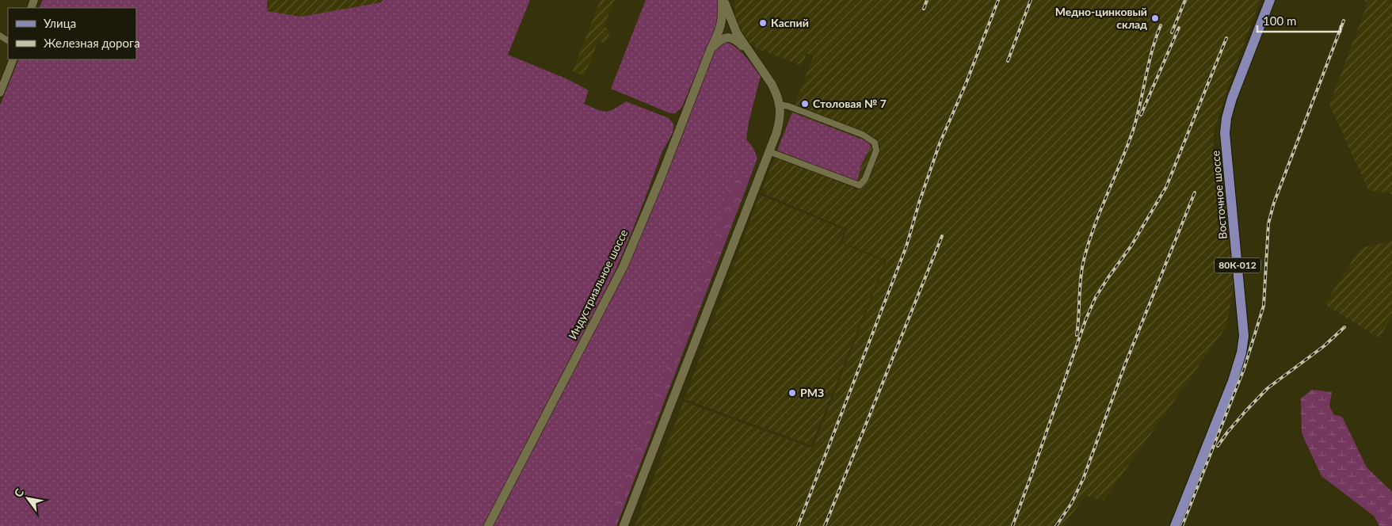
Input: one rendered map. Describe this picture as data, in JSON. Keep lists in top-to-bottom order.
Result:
{
  "streets": {
    "main road": ["Восточное шоссе", "80К-012", "Индустриальное шоссе"]
  },
  "places": [
    "Медно-цинковый склад",
    "Каспий",
    "Столовая № 7",
    "РМЗ"
  ],
  "legend": ["Улица", "Железная дорога"],
  "scale_bar": "100 m",
  "north": "top left"
}
